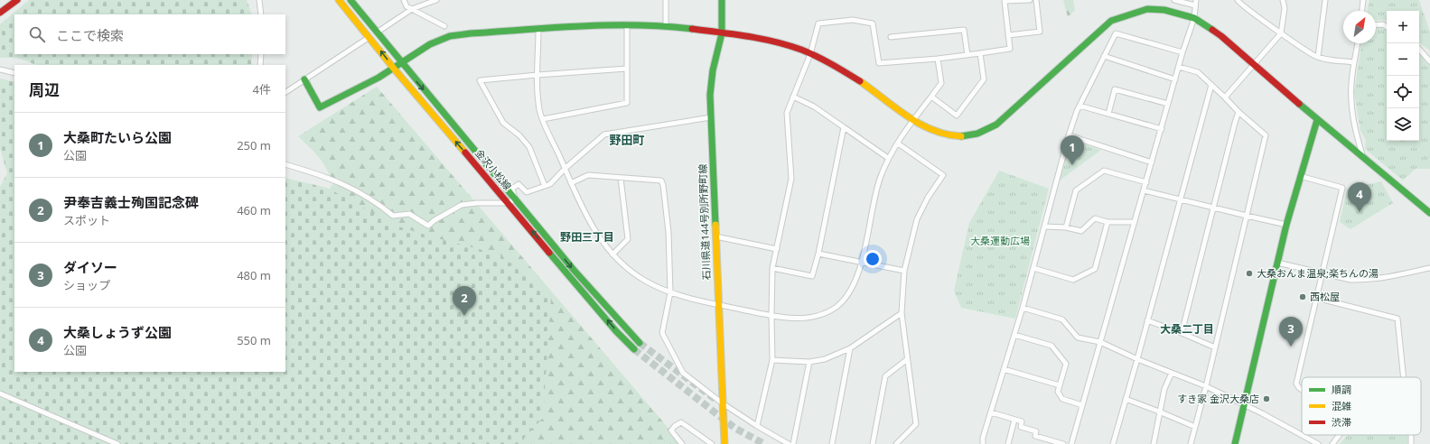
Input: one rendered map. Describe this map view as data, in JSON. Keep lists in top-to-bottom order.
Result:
{
  "streets": {
    "street": ["金沢小松線", "石川県道144号別所野町線"]
  },
  "districts": ["野田町", "野田三丁目", "大桑二丁目"],
  "parks": ["大桑運動広場"],
  "places": ["大桑おんま温泉;楽ちんの湯", "西松屋", "すき家 金沢大桑店"],
  "legend": ["順調", "混雑", "渋滞"],
  "north": "top right",
  "page": {
    "map_buttons": ["+", "−"],
    "search": "ここで検索",
    "heading": ["周辺", "4件"],
    "list": [
      {
        "mark": "1",
        "name": "大桑町たいら公園",
        "note": "公園",
        "value": "250 m"
      },
      {
        "mark": "2",
        "name": "尹奉吉義士殉国記念碑",
        "note": "スポット",
        "value": "460 m"
      },
      {
        "mark": "3",
        "name": "ダイソー",
        "note": "ショップ",
        "value": "480 m"
      },
      {
        "mark": "4",
        "name": "大桑しょうず公園",
        "note": "公園",
        "value": "550 m"
      }
    ],
    "pins": [
      "1",
      "4",
      "2",
      "3"
    ]
  }
}
